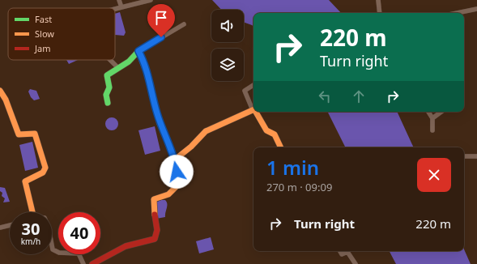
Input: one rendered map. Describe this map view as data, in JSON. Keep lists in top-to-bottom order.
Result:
{
  "legend": ["Fast", "Slow", "Jam"],
  "page": {
    "turn": ["220 m", "Turn right"],
    "heading": ["1 min", "270 m · 09:09"],
    "list": [
      {
        "name": "Turn right",
        "value": "220 m"
      }
    ],
    "speed": "30 km/h",
    "limit": "40"
  }
}
